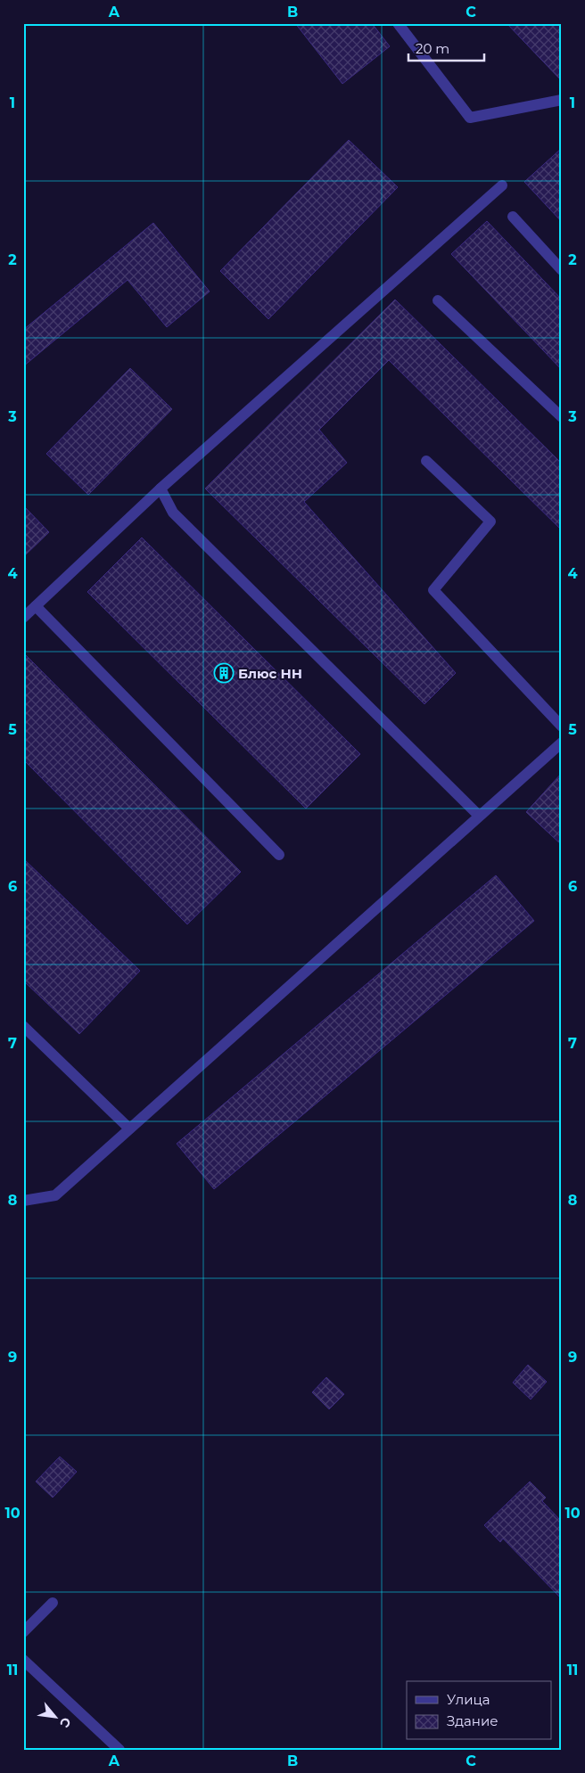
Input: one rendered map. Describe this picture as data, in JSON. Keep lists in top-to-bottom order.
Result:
{
  "places": {
    "building": ["Блюс НН"]
  },
  "legend": ["Улица", "Здание"],
  "scale_bar": "20 m",
  "north": "bottom right",
  "grid": {
    "columns": ["A", "B", "C"],
    "rows": [
      "1",
      "2",
      "3",
      "4",
      "5",
      "6",
      "7",
      "8",
      "9",
      "10",
      "11"
    ]
  }
}
